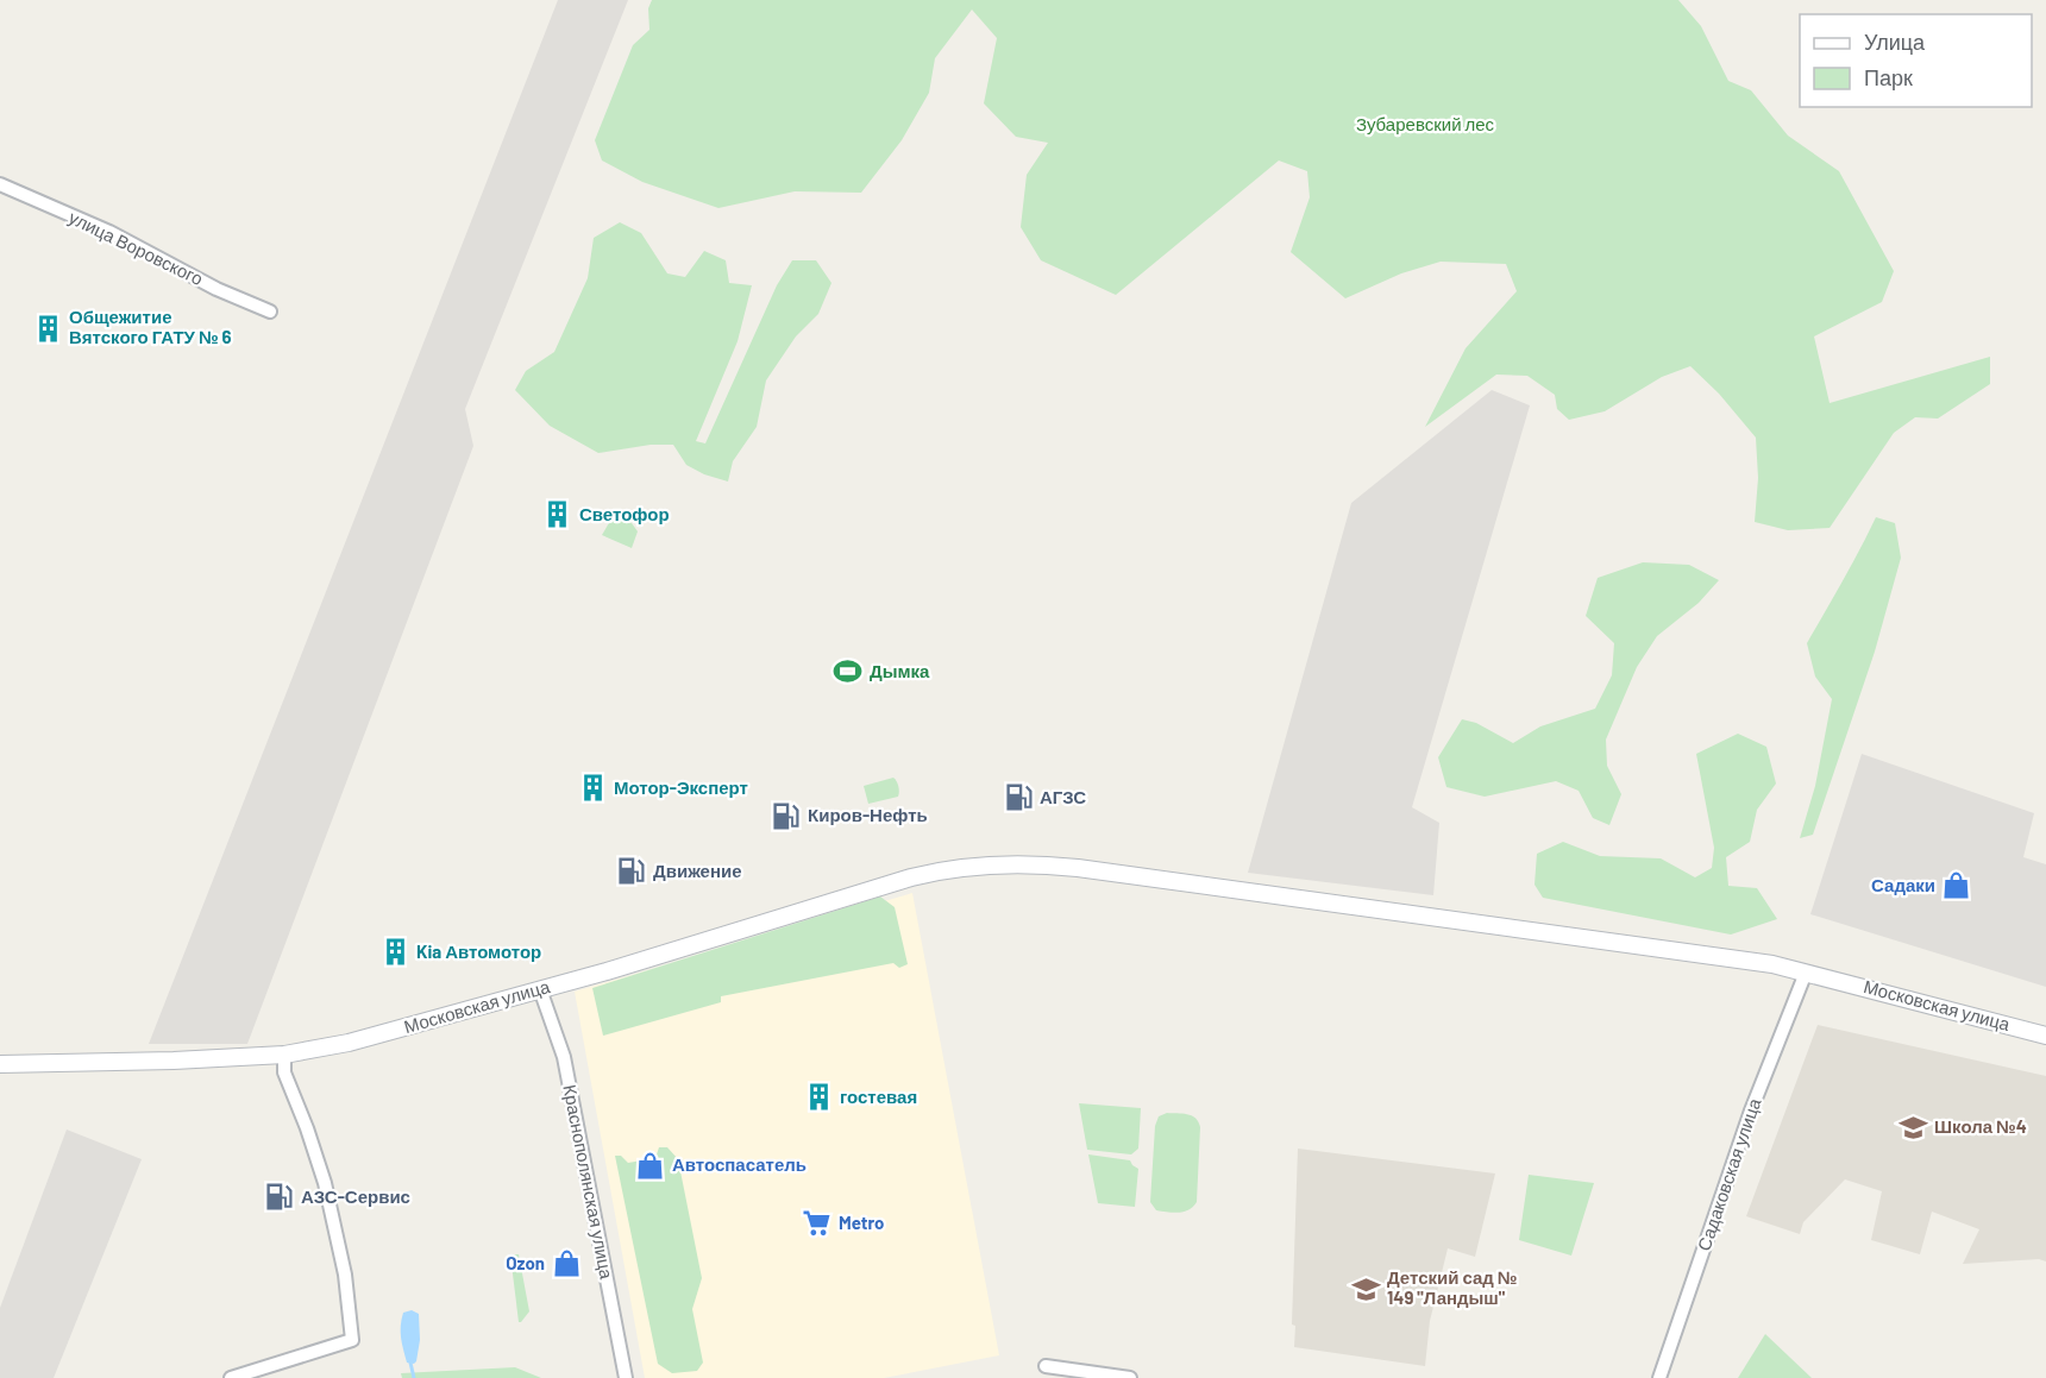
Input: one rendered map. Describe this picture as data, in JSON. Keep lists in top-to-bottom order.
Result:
{
  "streets": {
    "main road": ["Московская улица"],
    "street": ["улица Воровского", "Садаковская улица", "Краснополянская улица"]
  },
  "crossings": [
    ["Московская улица", "Садаковская улица"],
    ["Московская улица", "Краснополянская улица"]
  ],
  "parks": ["Зубаревский лес"],
  "places": {
    "building": [
      "Общежитие Вятского ГАТУ № 6",
      "Светофор",
      "Мотор-Эксперт",
      "Kia Автомотор",
      "гостевая"
    ],
    "sports": ["Дымка"],
    "fuel station": [
      "АГЗС",
      "Киров-Нефть",
      "Движение",
      "АЗС-Сервис"
    ],
    "shop": ["Садаки", "Автоспасатель", "Ozon"],
    "school or university": ["Школа №4", "Детский сад № 149 \"Ландыш\""],
    "supermarket": ["Metro"]
  },
  "legend": ["Улица", "Парк"]
}
